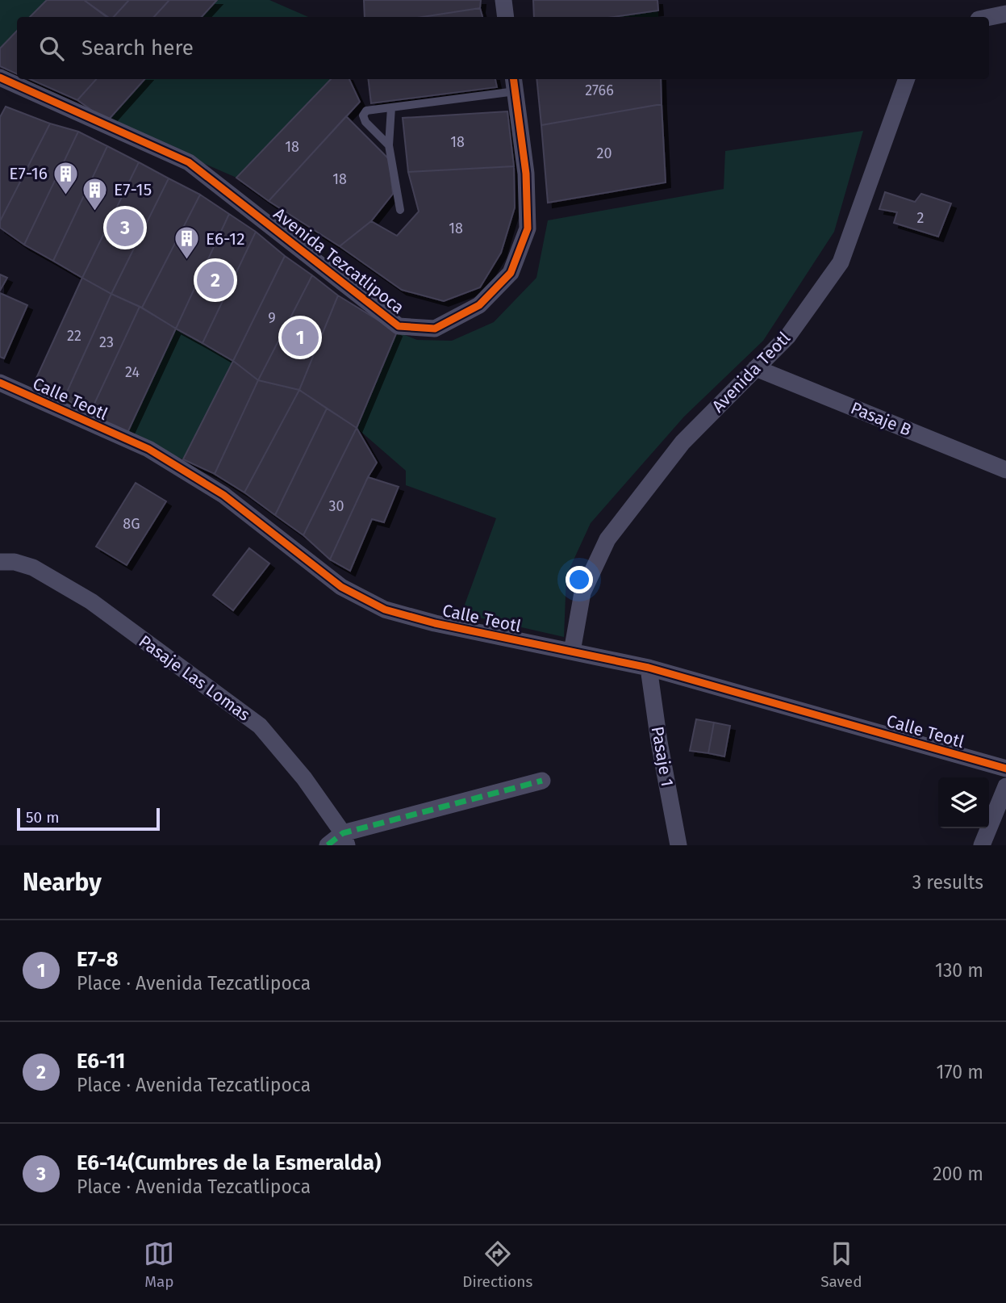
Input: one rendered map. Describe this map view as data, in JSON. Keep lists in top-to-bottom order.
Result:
{
  "streets": {
    "street": [
      "Avenida Tezcatlipoca",
      "Avenida Teotl",
      "Calle Teotl",
      "Pasaje B",
      "Pasaje Las Lomas",
      "Pasaje 1"
    ]
  },
  "crossings": [
    ["Avenida Teotl", "Calle Teotl"],
    ["Avenida Teotl", "Pasaje B"],
    ["Calle Teotl", "Pasaje 1"]
  ],
  "places": {
    "building": ["E7-16", "E7-15", "E6-12"]
  },
  "house_numbers": [
    "2766",
    "18",
    "18",
    "20",
    "18",
    "2",
    "18",
    "9",
    "22",
    "23",
    "24",
    "30",
    "8G"
  ],
  "scale_bar": "50 m",
  "page": {
    "search": "Search here",
    "pins": ["3", "2", "1"],
    "scale": "50 m",
    "heading": ["Nearby", "3 results"],
    "list": [
      {
        "mark": "1",
        "name": "E7-8",
        "note": "Place · Avenida Tezcatlipoca",
        "value": "130 m"
      },
      {
        "mark": "2",
        "name": "E6-11",
        "note": "Place · Avenida Tezcatlipoca",
        "value": "170 m"
      },
      {
        "mark": "3",
        "name": "E6-14(Cumbres de la Esmeralda)",
        "note": "Place · Avenida Tezcatlipoca",
        "value": "200 m"
      }
    ],
    "nav": ["Map", "Directions", "Saved"]
  }
}
